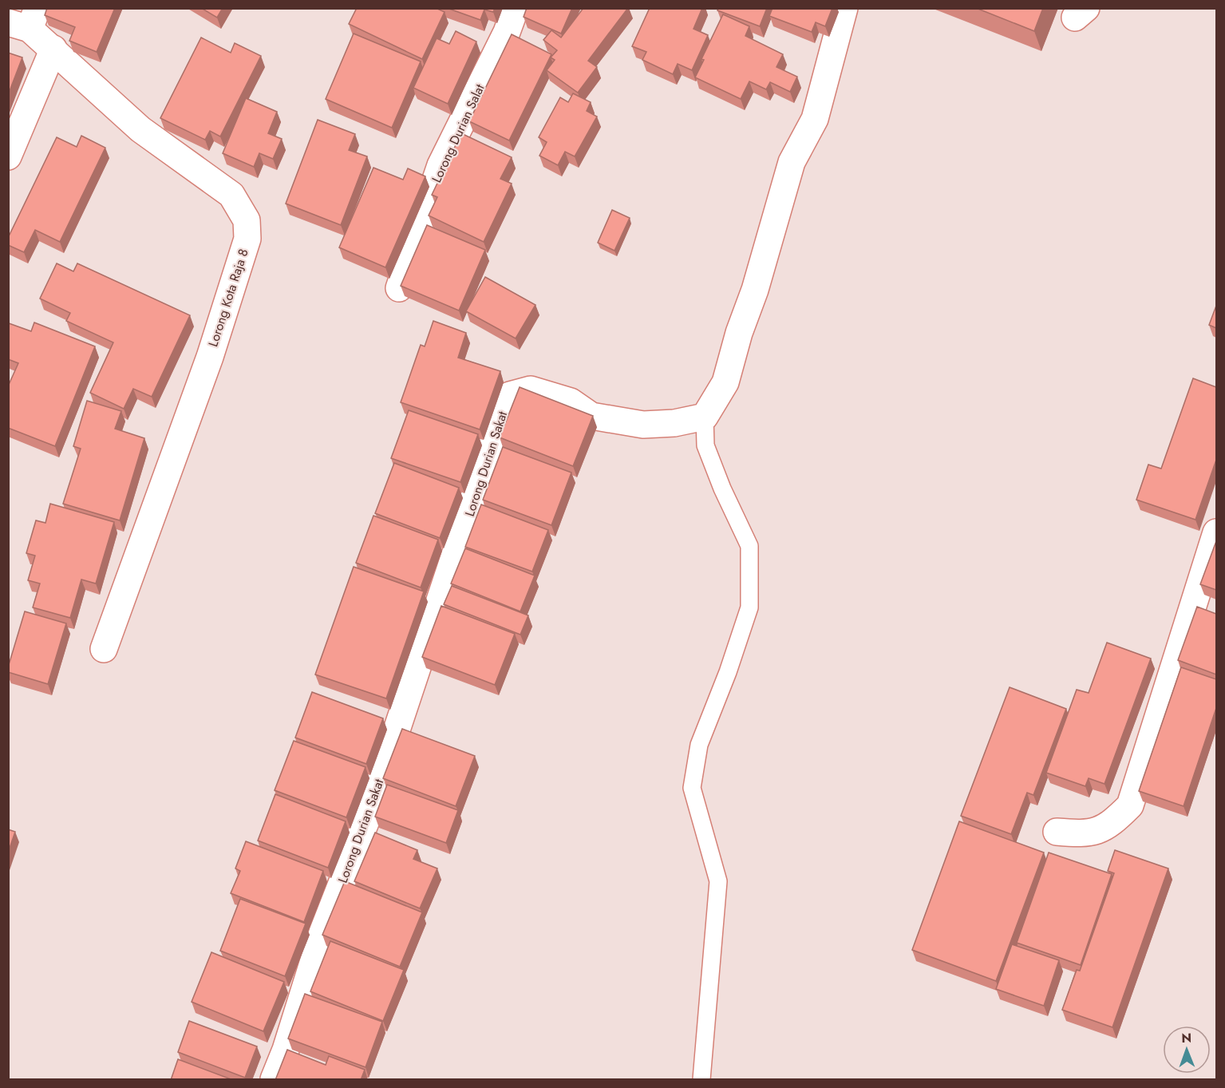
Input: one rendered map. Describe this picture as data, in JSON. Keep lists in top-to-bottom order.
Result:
{
  "streets": {
    "street": ["Lorong Durian Salat", "Lorong Kota Raja 8", "Lorong Durian Sakat"]
  },
  "north": "top"
}
